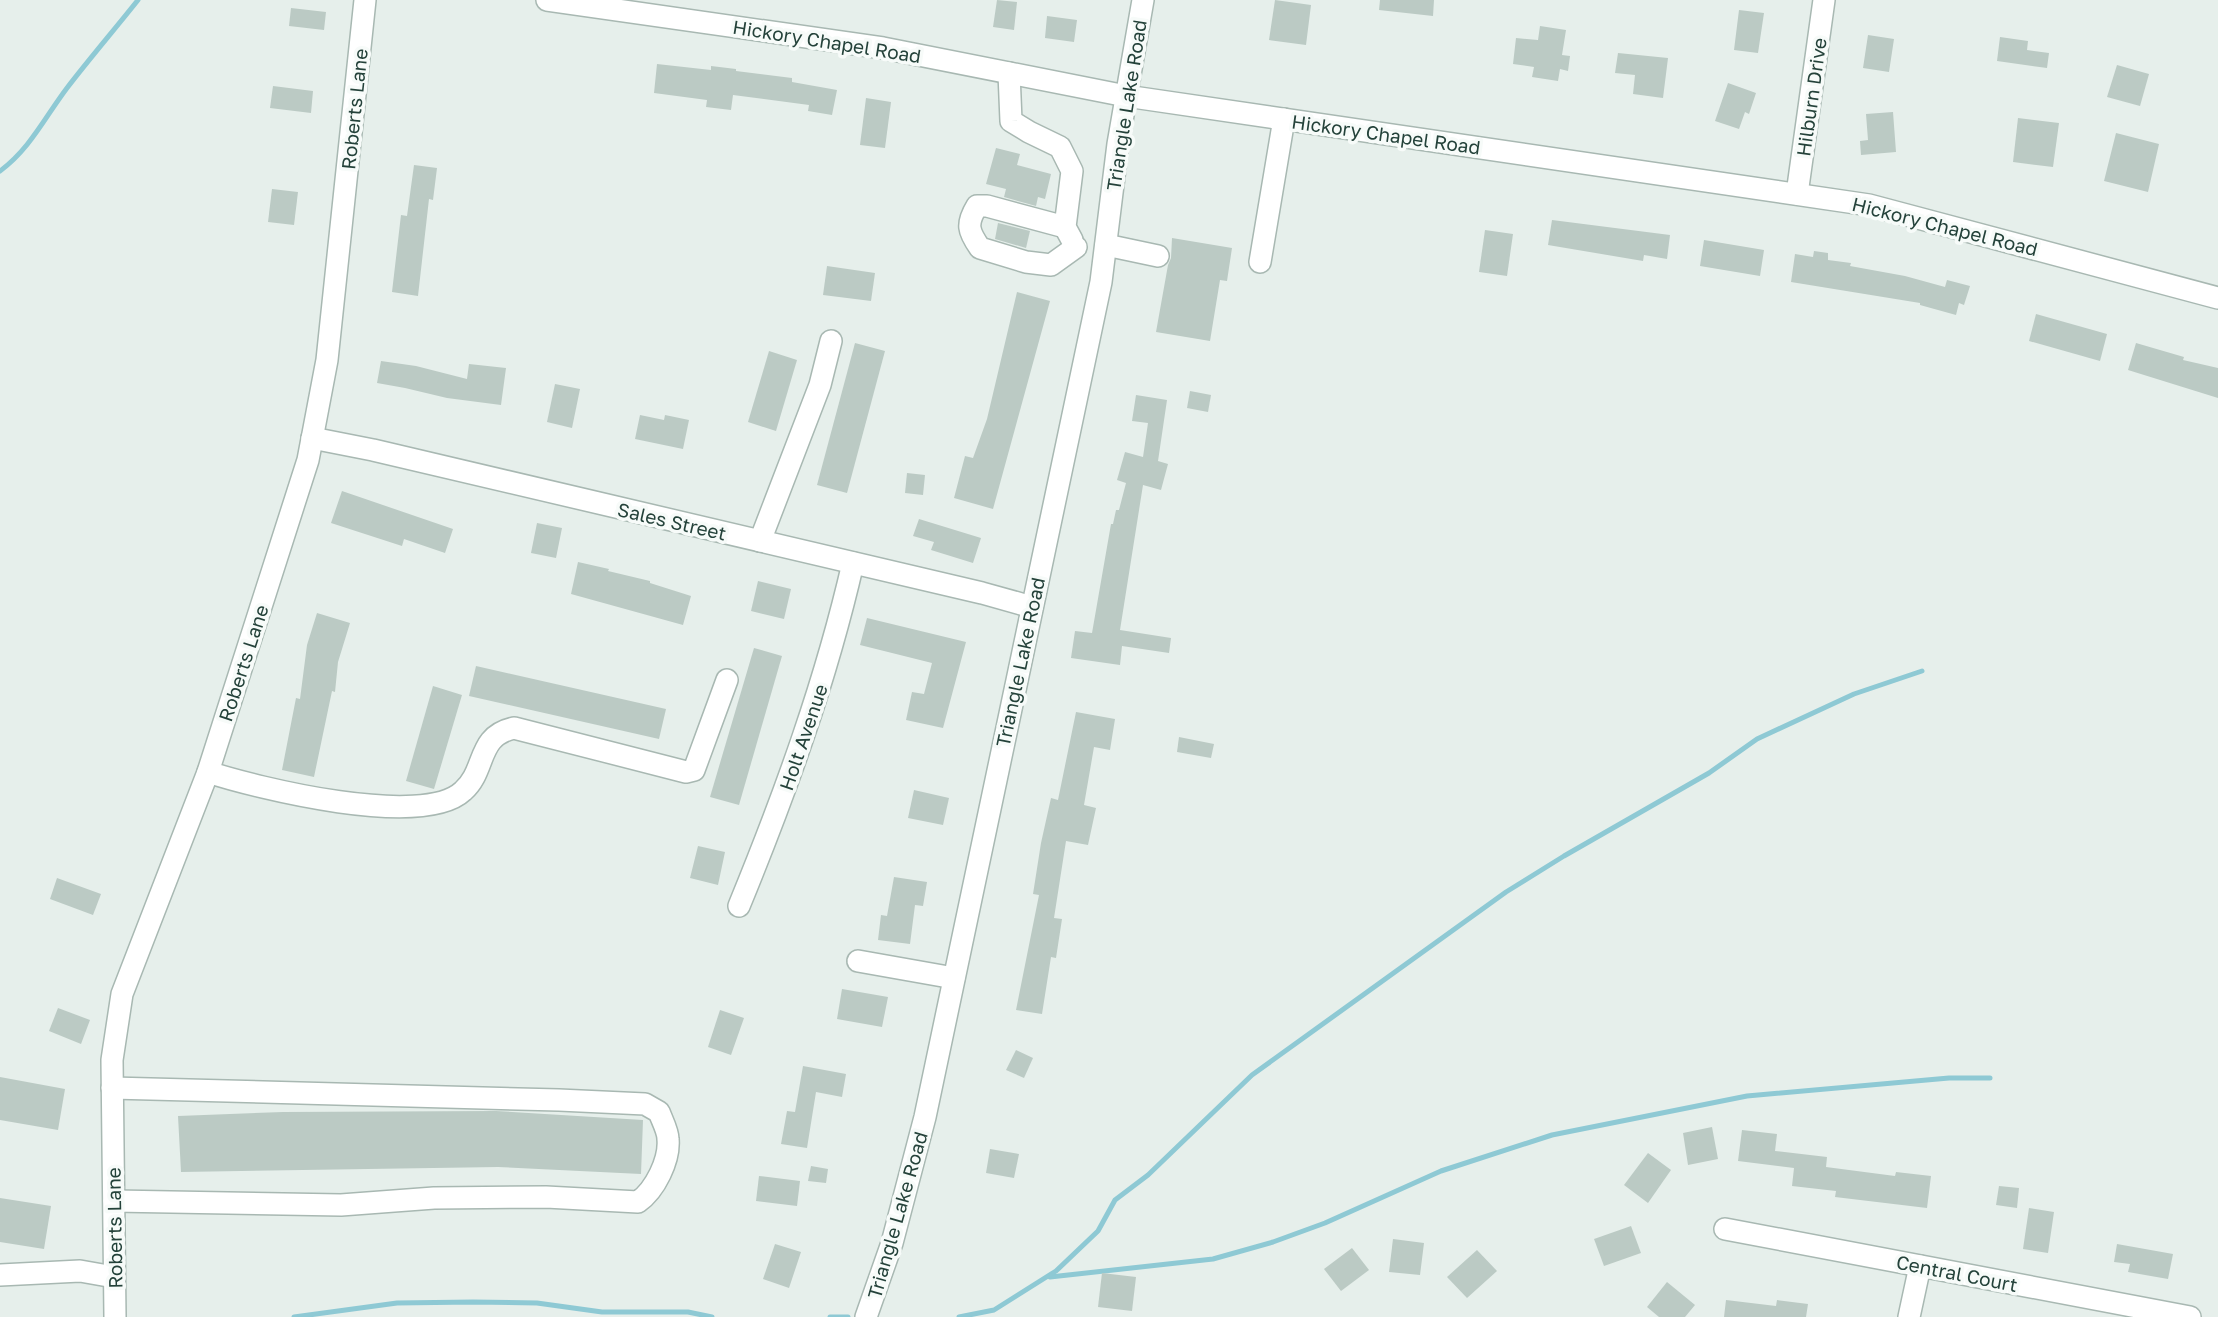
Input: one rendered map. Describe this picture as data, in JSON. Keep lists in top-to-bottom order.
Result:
{
  "streets": {
    "street": [
      "Hickory Chapel Road",
      "Hilburn Drive",
      "Triangle Lake Road",
      "Roberts Lane",
      "Sales Street",
      "Holt Avenue",
      "Central Court"
    ]
  },
  "crossings": [
    ["Hickory Chapel Road", "Hilburn Drive"],
    ["Hickory Chapel Road", "Triangle Lake Road"],
    ["Triangle Lake Road", "Sales Street"],
    ["Roberts Lane", "Sales Street"],
    ["Sales Street", "Holt Avenue"]
  ]
}
